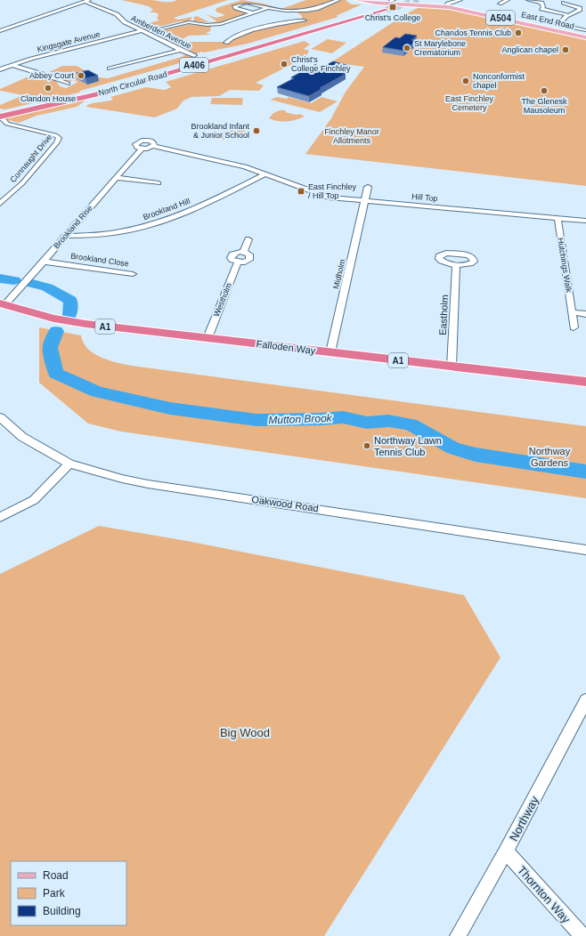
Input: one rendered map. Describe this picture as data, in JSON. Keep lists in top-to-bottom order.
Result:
{
  "streets": {
    "highway": [
      "A406",
      "North Circular Road",
      "A1",
      "Falloden Way"
    ],
    "main road": ["A504", "East End Road"],
    "street": [
      "Amberden Avenue",
      "Kingsgate Avenue",
      "Connaught Drive",
      "Hill Top",
      "Brookland Hill",
      "Brookland Rise",
      "Brookland Close",
      "Hutchings Walk",
      "Midholm",
      "Westholm",
      "Eastholm",
      "Oakwood Road",
      "Northway",
      "Thornton Way"
    ]
  },
  "crossings": [
    ["Amberden Avenue", "Kingsgate Avenue"],
    ["Hill Top", "Brookland Hill"],
    ["Hill Top", "Brookland Rise"],
    ["Hill Top", "Hutchings Walk"],
    ["Hill Top", "Midholm"],
    ["Brookland Hill", "Brookland Rise"],
    ["Brookland Rise", "Brookland Close"],
    ["Brookland Rise", "Falloden Way"],
    ["Midholm", "Falloden Way"],
    ["Westholm", "Falloden Way"],
    ["Eastholm", "Falloden Way"],
    ["Northway", "Thornton Way"]
  ],
  "water": ["Mutton Brook"],
  "parks": [
    "East Finchley Cemetery",
    "Finchley Manor Allotments",
    "Northway Gardens",
    "Big Wood"
  ],
  "places": {
    "transit": ["Christ's College", "East Finchley / Hill Top"],
    "other": [
      "Chandos Tennis Club",
      "St Marylebone Crematorium",
      "Anglican chapel",
      "Christ's College Finchley",
      "Abbey Court",
      "Nonconformist chapel",
      "Clandon House",
      "The Glenesk Mausoleum",
      "Brookland Infant & Junior School",
      "Northway Lawn Tennis Club"
    ]
  },
  "legend": ["Road", "Park", "Building"]
}
